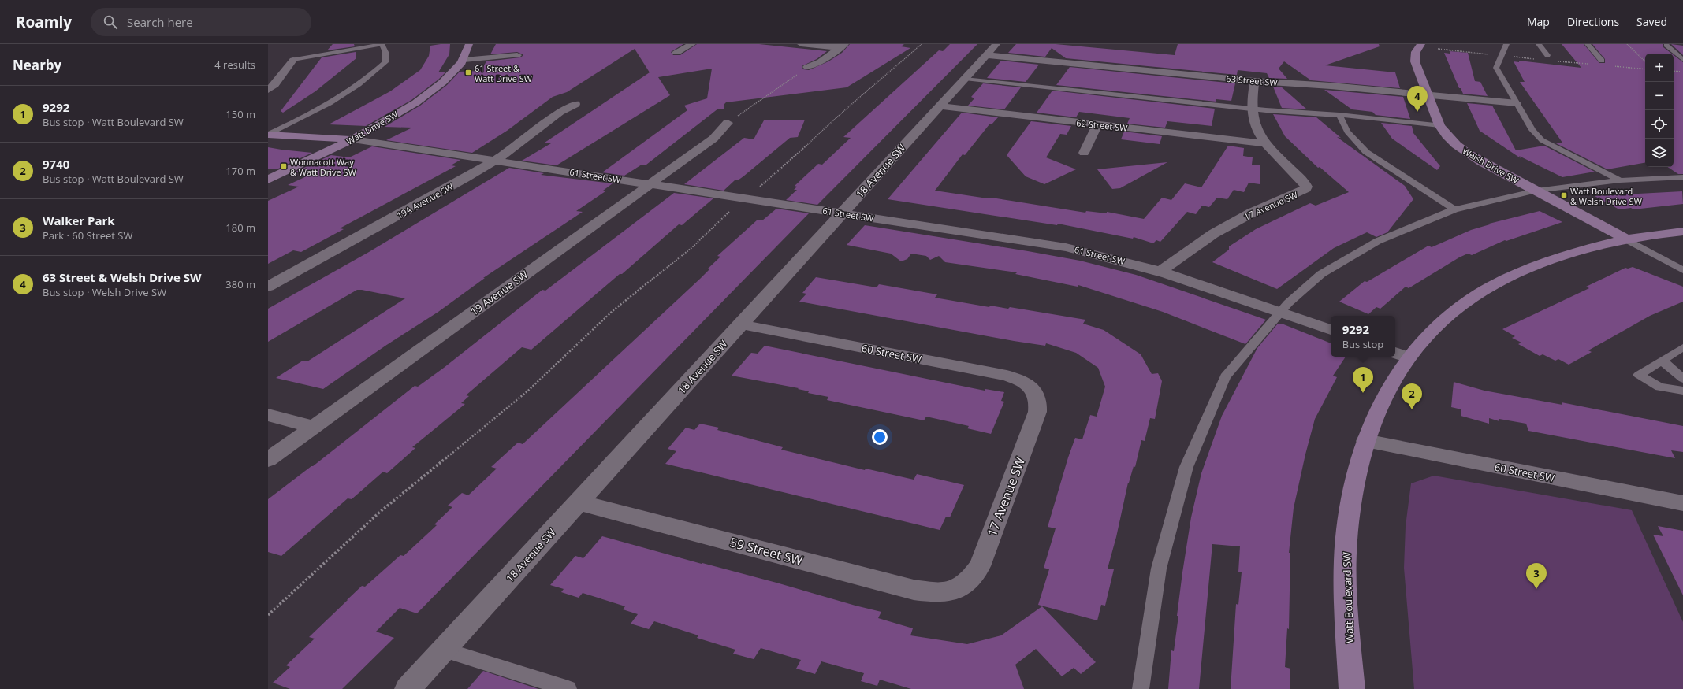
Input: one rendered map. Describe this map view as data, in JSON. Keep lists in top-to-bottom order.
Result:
{
  "streets": {
    "street": [
      "63 Street SW",
      "62 Street SW",
      "Watt Drive SW",
      "Welsh Drive SW",
      "18 Avenue SW",
      "61 Street SW",
      "19A Avenue SW",
      "17 Avenue SW",
      "19 Avenue SW",
      "60 Street SW",
      "59 Street SW",
      "Watt Boulevard SW"
    ]
  },
  "crossings": [
    ["63 Street SW", "Welsh Drive SW"],
    ["63 Street SW", "18 Avenue SW"],
    ["63 Street SW", "17 Avenue SW"],
    ["62 Street SW", "18 Avenue SW"],
    ["62 Street SW", "17 Avenue SW"],
    ["Watt Drive SW", "61 Street SW"],
    ["Welsh Drive SW", "Watt Boulevard SW"],
    ["18 Avenue SW", "61 Street SW"],
    ["18 Avenue SW", "60 Street SW"],
    ["18 Avenue SW", "59 Street SW"],
    ["61 Street SW", "19A Avenue SW"],
    ["61 Street SW", "17 Avenue SW"],
    ["61 Street SW", "19 Avenue SW"],
    ["17 Avenue SW", "60 Street SW"],
    ["17 Avenue SW", "59 Street SW"],
    ["60 Street SW", "Watt Boulevard SW"]
  ],
  "places": {
    "transit": ["61 Street & Watt Drive SW", "Wonnacott Way & Watt Drive SW", "Watt Boulevard & Welsh Drive SW"]
  },
  "page": {
    "header": "Roamly",
    "search": "Search here",
    "nav": ["Map", "Directions", "Saved"],
    "heading": ["Nearby", "4 results"],
    "map_buttons": ["+", "−"],
    "list": [
      {
        "mark": "1",
        "name": "9292",
        "note": "Bus stop · Watt Boulevard SW",
        "value": "150 m"
      },
      {
        "mark": "2",
        "name": "9740",
        "note": "Bus stop · Watt Boulevard SW",
        "value": "170 m"
      },
      {
        "mark": "3",
        "name": "Walker Park",
        "note": "Park · 60 Street SW",
        "value": "180 m"
      },
      {
        "mark": "4",
        "name": "63 Street & Welsh Drive SW",
        "note": "Bus stop · Welsh Drive SW",
        "value": "380 m"
      }
    ],
    "pins": [
      "4",
      "1",
      "2",
      "3"
    ],
    "popup": ["9292", "Bus stop"]
  }
}
